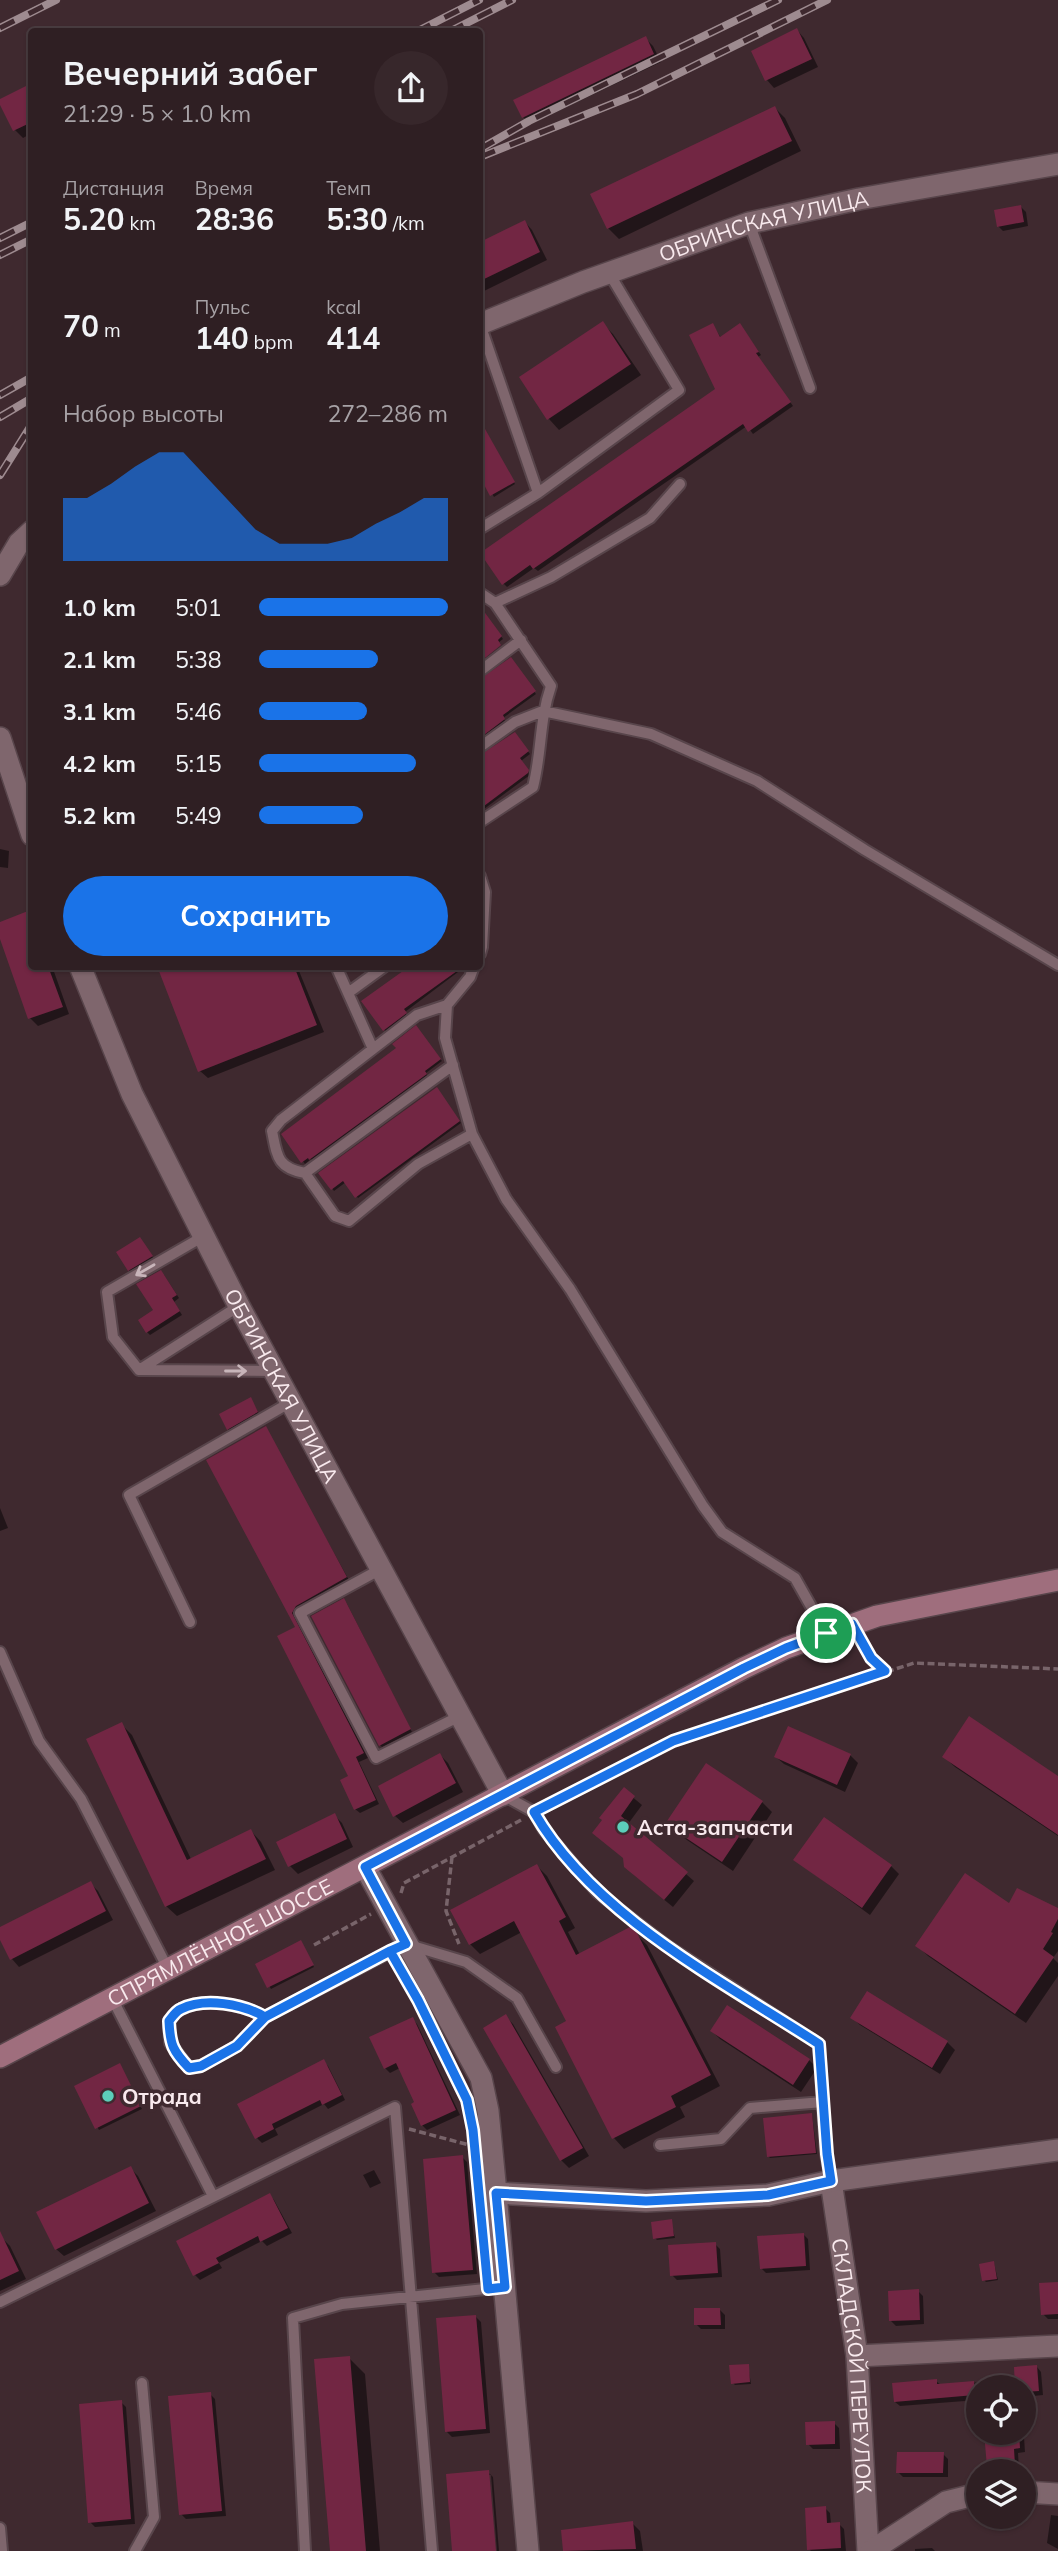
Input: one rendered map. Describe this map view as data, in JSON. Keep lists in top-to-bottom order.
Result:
{
  "streets": {
    "main road": ["СПРЯМЛЁННОЕ ШОССЕ"],
    "street": ["ОБРИНСКАЯ УЛИЦА", "СКЛАДСКОЙ ПЕРЕУЛОК"]
  },
  "crossings": [
    ["ОБРИНСКАЯ УЛИЦА", "СПРЯМЛЁННОЕ ШОССЕ"]
  ],
  "places": ["Аста-запчасти", "Отрада"],
  "page": {
    "heading": ["Вечерний забег", "21:29 · 5 × 1.0 km"],
    "stats": [
      ["Дистанция", "5.20 km"],
      ["Время", "28:36"],
      ["Темп", "5:30 /km"],
      ["70 m"],
      ["Пульс", "140 bpm"],
      ["kcal", "414"]
    ],
    "chart": ["Набор высоты", "272–286 m"],
    "list": [
      {
        "name": "1.0 km",
        "note": "5:01"
      },
      {
        "name": "2.1 km",
        "note": "5:38"
      },
      {
        "name": "3.1 km",
        "note": "5:46"
      },
      {
        "name": "4.2 km",
        "note": "5:15"
      },
      {
        "name": "5.2 km",
        "note": "5:49"
      }
    ],
    "buttons": "Сохранить"
  }
}
